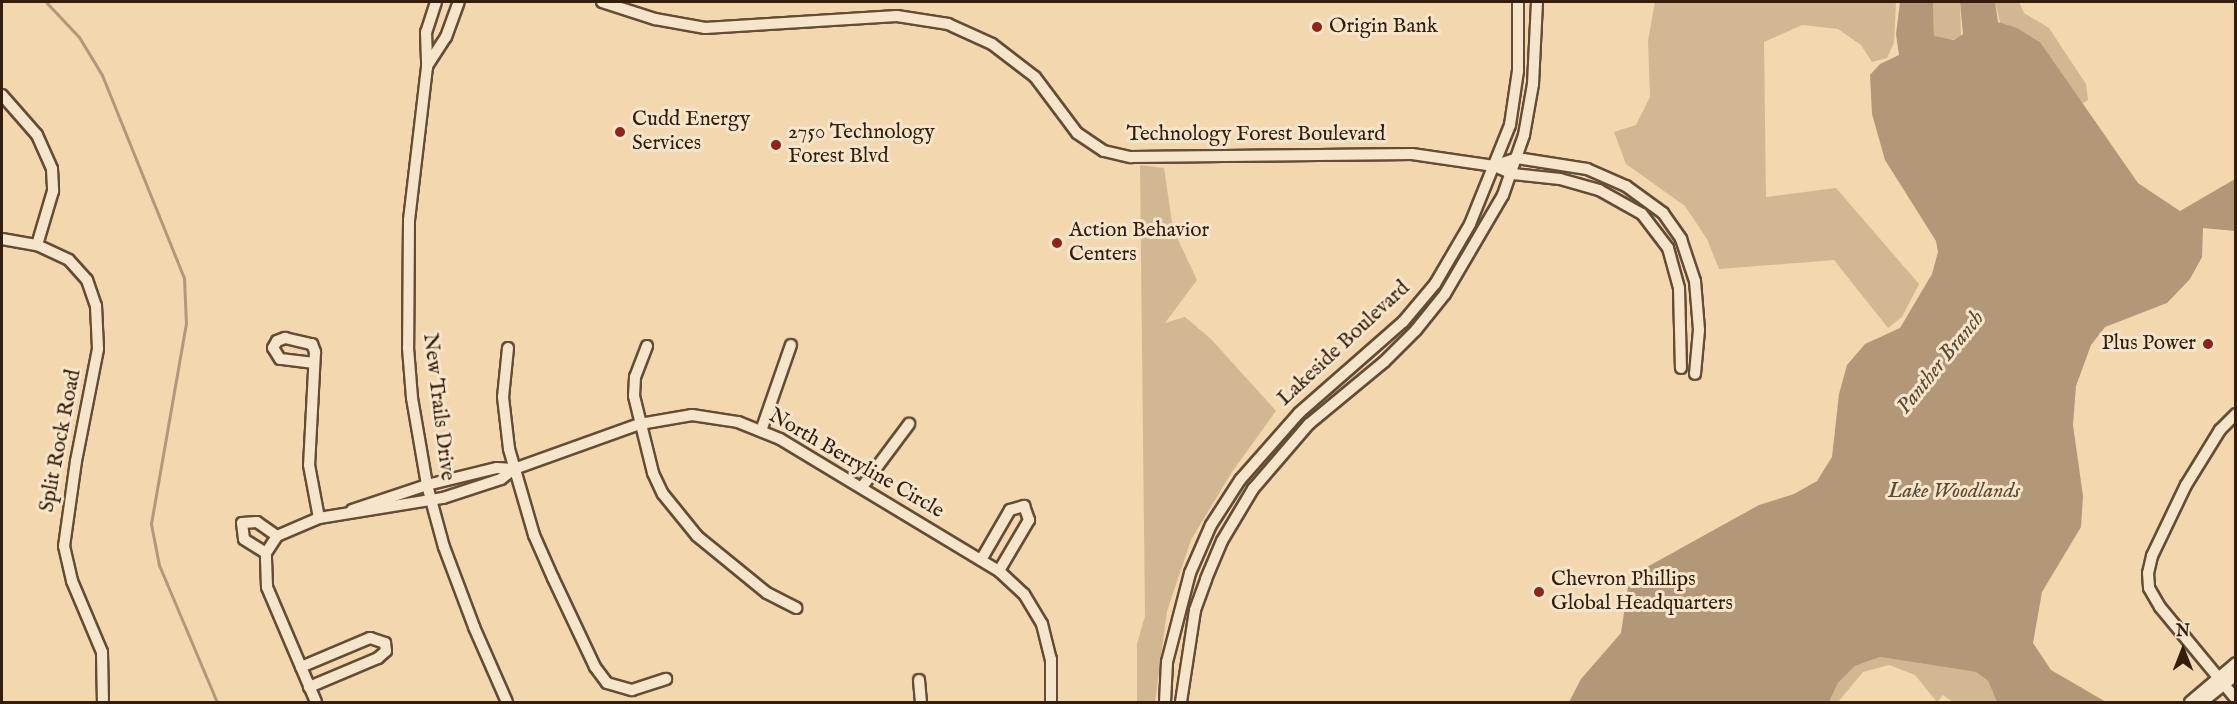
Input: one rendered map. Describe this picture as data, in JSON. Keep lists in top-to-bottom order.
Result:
{
  "streets": {
    "street": [
      "Technology Forest Boulevard",
      "Lakeside Boulevard",
      "New Trails Drive",
      "Split Rock Road",
      "North Berryline Circle"
    ]
  },
  "crossings": [
    ["Technology Forest Boulevard", "Lakeside Boulevard"],
    ["New Trails Drive", "North Berryline Circle"]
  ],
  "water": ["Panther Branch", "Lake Woodlands"],
  "places": [
    "Origin Bank",
    "Cudd Energy Services",
    "2750 Technology Forest Blvd",
    "Action Behavior Centers",
    "Plus Power",
    "Chevron Phillips Global Headquarters"
  ],
  "north": "top"
}
